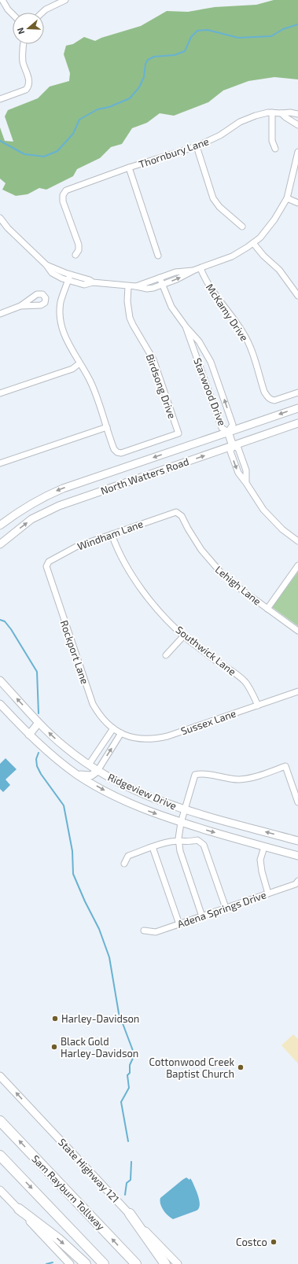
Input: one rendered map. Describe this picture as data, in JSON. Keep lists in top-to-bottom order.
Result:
{
  "streets": {
    "highway": ["Sam Rayburn Tollway"],
    "main road": ["North Watters Road", "Ridgeview Drive", "State Highway 121"],
    "street": [
      "Thornbury Lane",
      "McKamy Drive",
      "Birdsong Drive",
      "Starwood Drive",
      "Windham Lane",
      "Lehigh Lane",
      "Southwick Lane",
      "Rockport Lane",
      "Sussex Lane",
      "Adena Springs Drive"
    ]
  },
  "crossings": [
    ["Starwood Drive", "North Watters Road"],
    ["Windham Lane", "Lehigh Lane"],
    ["Windham Lane", "Southwick Lane"],
    ["Windham Lane", "Rockport Lane"],
    ["Southwick Lane", "Sussex Lane"],
    ["Rockport Lane", "Sussex Lane"]
  ],
  "one_way": ["State Highway 121"],
  "places": [
    "Harley-Davidson",
    "Black Gold Harley-Davidson",
    "Cottonwood Creek Baptist Church",
    "Costco"
  ],
  "north": "left"
}
